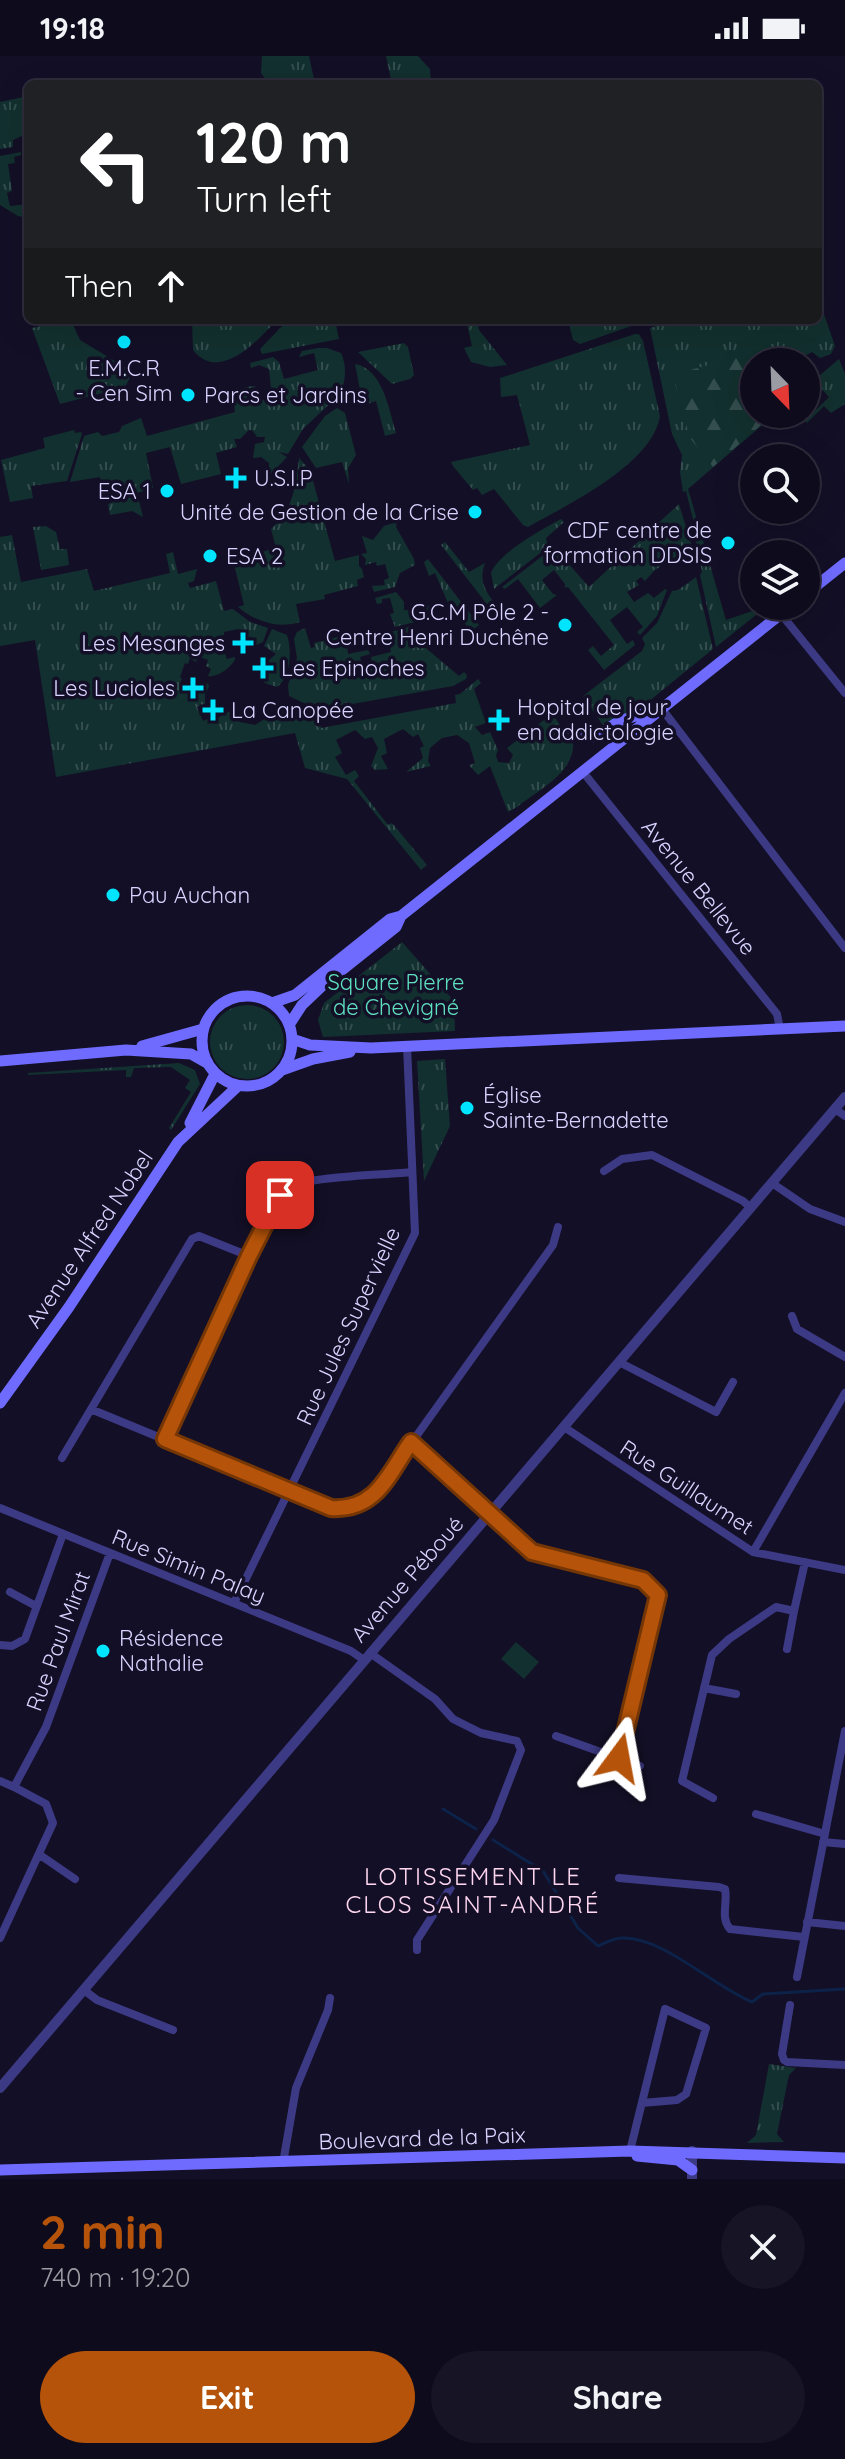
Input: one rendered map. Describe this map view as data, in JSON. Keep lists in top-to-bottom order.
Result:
{
  "streets": {
    "main road": ["Avenue Alfred Nobel", "Boulevard de la Paix"],
    "street": [
      "Avenue Bellevue",
      "Rue Jules Supervielle",
      "Rue Guillaumet",
      "Rue Simin Palay",
      "Avenue Péboué",
      "Rue Paul Mirat"
    ]
  },
  "crossings": [
    ["Rue Jules Supervielle", "Rue Simin Palay"],
    ["Rue Guillaumet", "Avenue Péboué"],
    ["Rue Simin Palay", "Avenue Péboué"],
    ["Rue Simin Palay", "Rue Paul Mirat"]
  ],
  "districts": ["LOTISSEMENT LE CLOS SAINT-ANDRÉ"],
  "parks": ["Square Pierre de Chevigné"],
  "places": {
    "other": [
      "E.M.C.R - Cen Sim",
      "Parcs et Jardins",
      "ESA 1",
      "Unité de Gestion de la Crise",
      "CDF centre de formation DDSIS",
      "ESA 2",
      "G.C.M Pôle 2 - Centre Henri Duchêne",
      "Pau Auchan",
      "Église Sainte-Bernadette",
      "Résidence Nathalie"
    ],
    "health": [
      "U.S.I.P",
      "Les Mesanges",
      "Les Epinoches",
      "Les Lucioles",
      "La Canopée",
      "Hopital de jour en addictologie"
    ]
  },
  "north": "bottom right",
  "page": {
    "status": "19:18",
    "turn": ["120 m", "Turn left"],
    "then": "Then",
    "heading": ["2 min", "740 m · 19:20"],
    "buttons": ["Exit", "Share"]
  }
}
